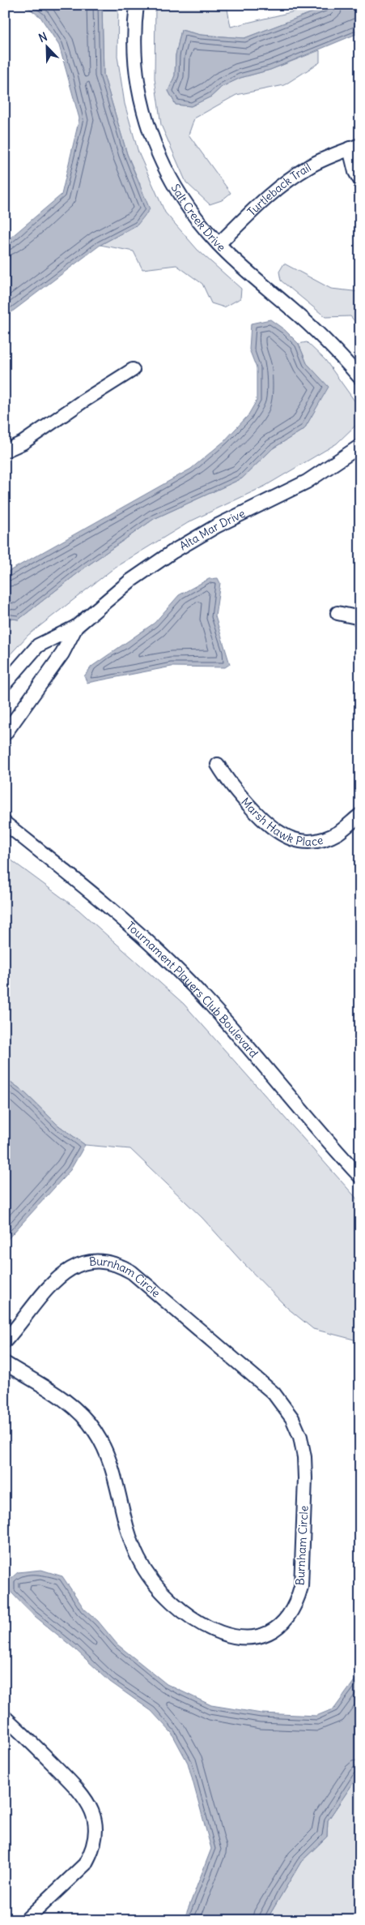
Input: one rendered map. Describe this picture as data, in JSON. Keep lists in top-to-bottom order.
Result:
{
  "streets": {
    "street": [
      "Turtleback Trail",
      "Salt Creek Drive",
      "Alta Mar Drive",
      "Marsh Hawk Place",
      "Tournament Players Club Boulevard",
      "Burnham Circle"
    ]
  },
  "crossings": [
    ["Turtleback Trail", "Salt Creek Drive"]
  ],
  "north": "top left"
}
